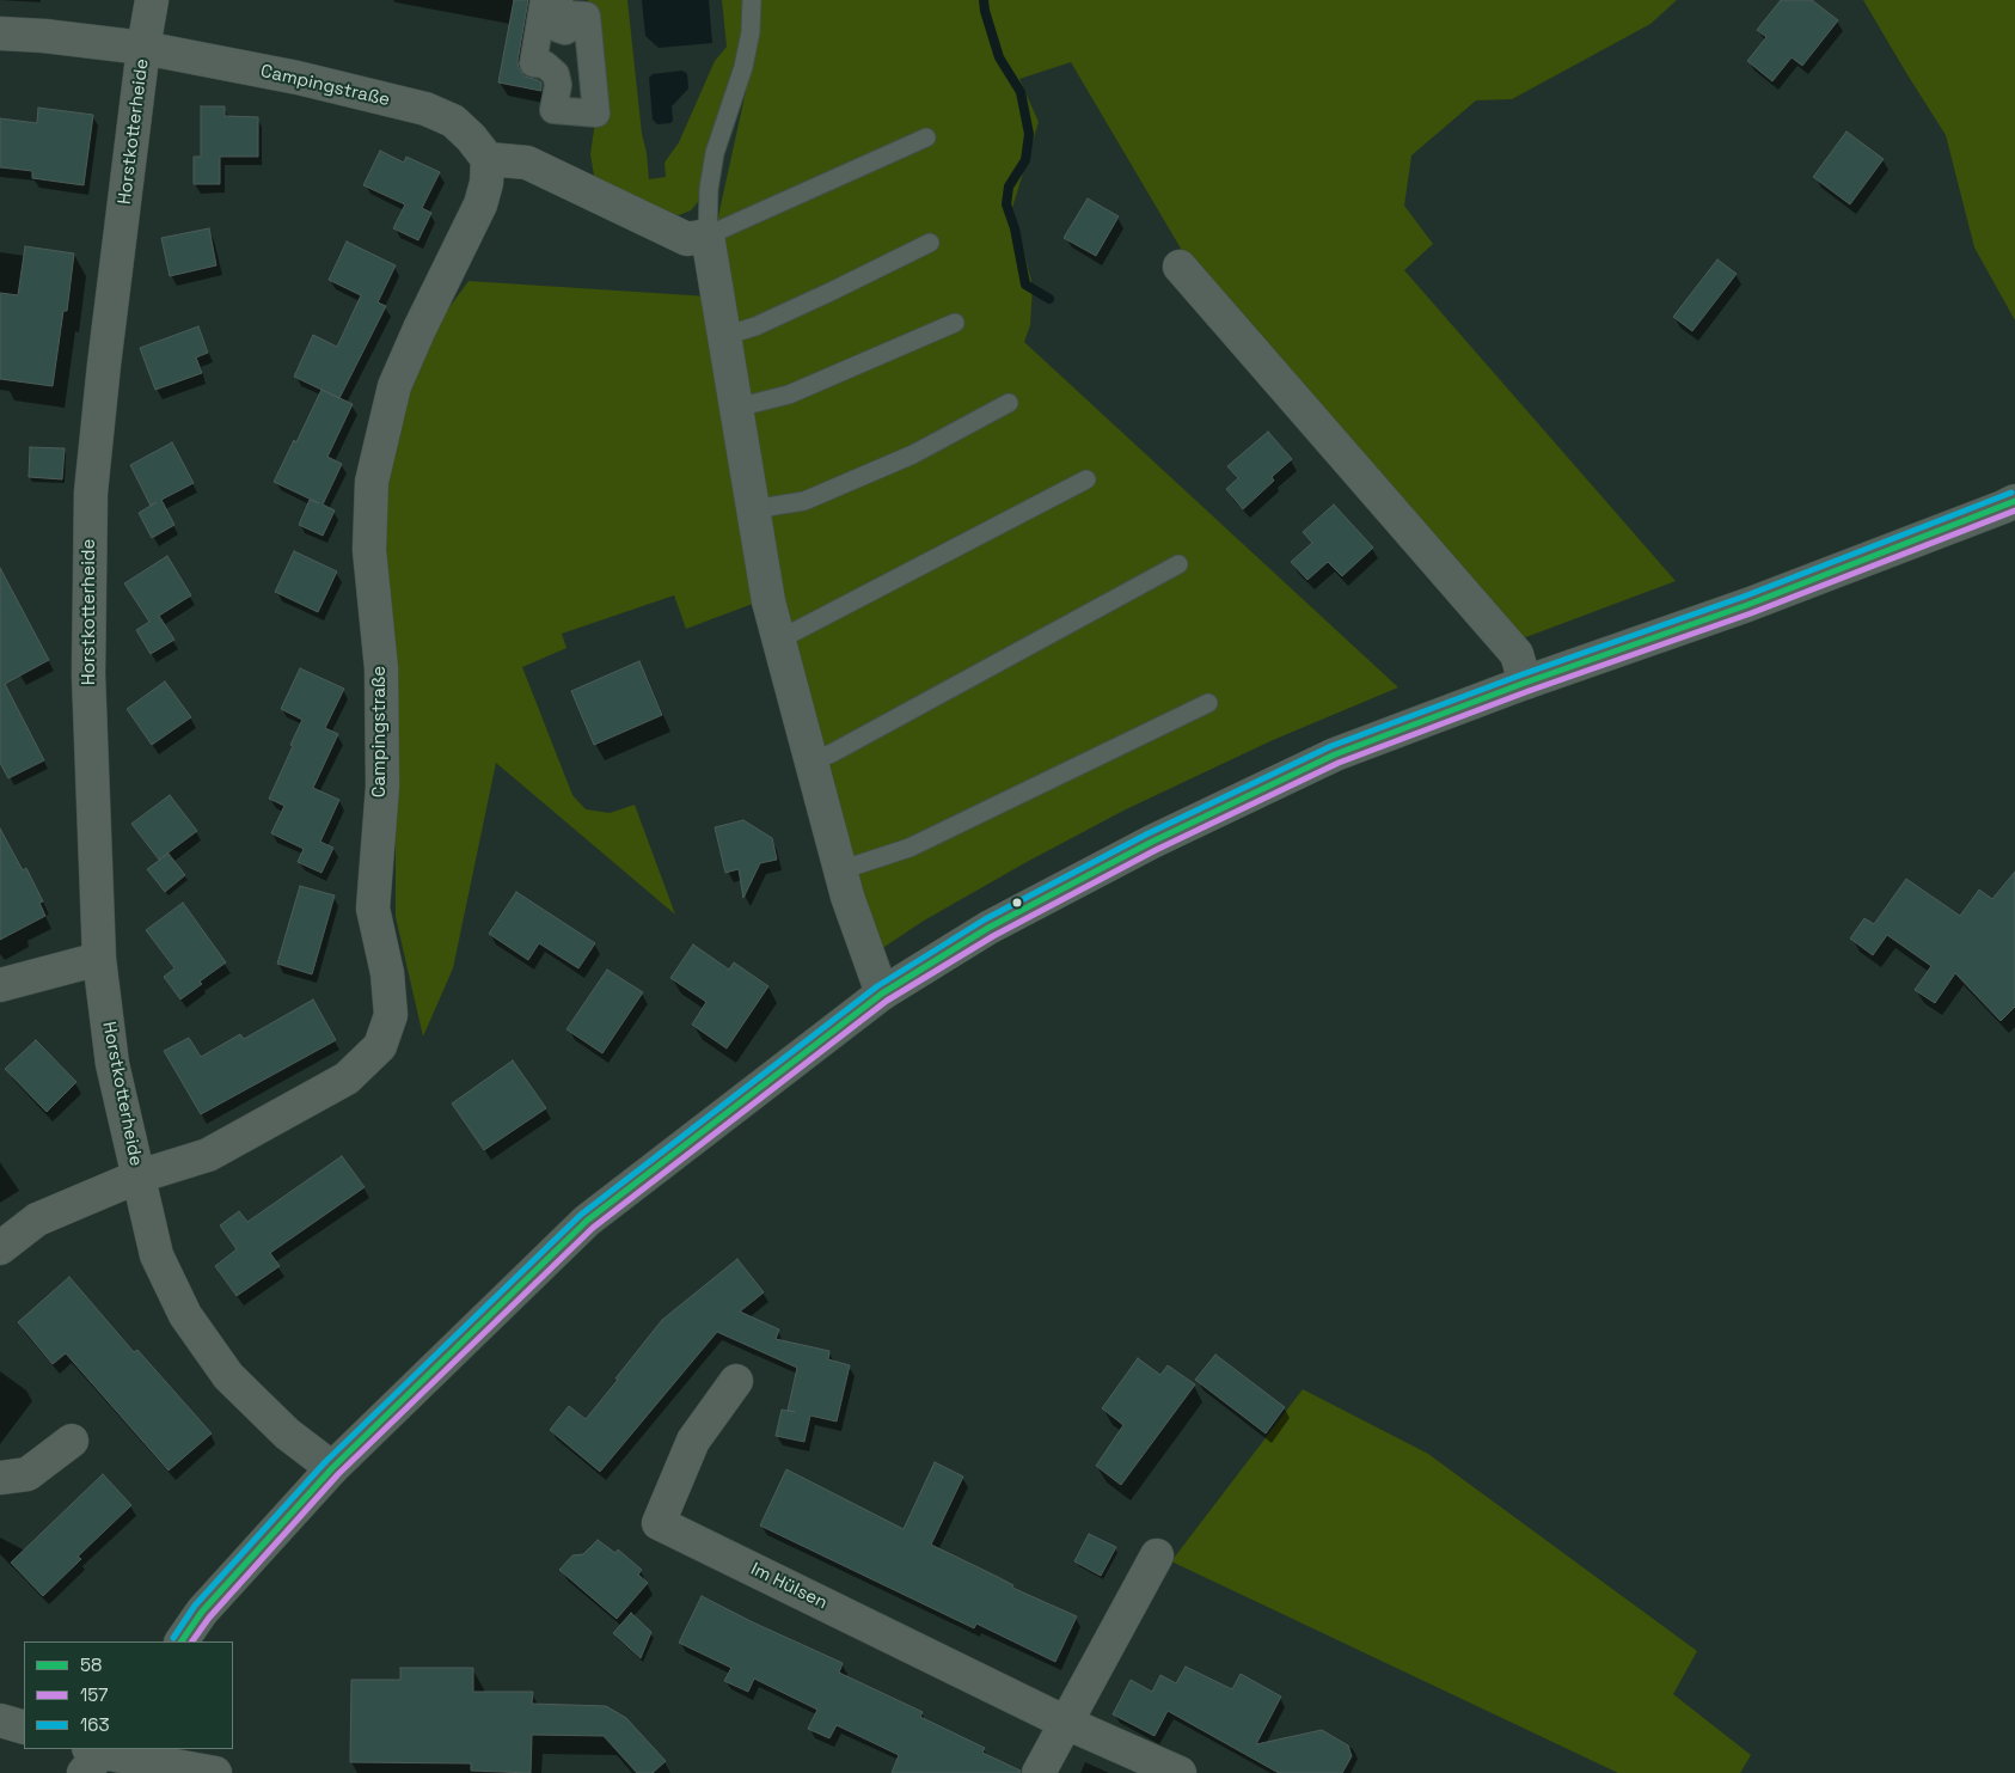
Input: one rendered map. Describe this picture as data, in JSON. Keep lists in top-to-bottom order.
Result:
{
  "streets": {
    "street": ["Campingstraße", "Horstkotterheide", "Im Hülsen"]
  },
  "crossings": [
    ["Campingstraße", "Horstkotterheide"]
  ],
  "lines": ["transit line 163", "transit line 58", "transit line 157"],
  "legend": ["58", "157", "163"]
}
